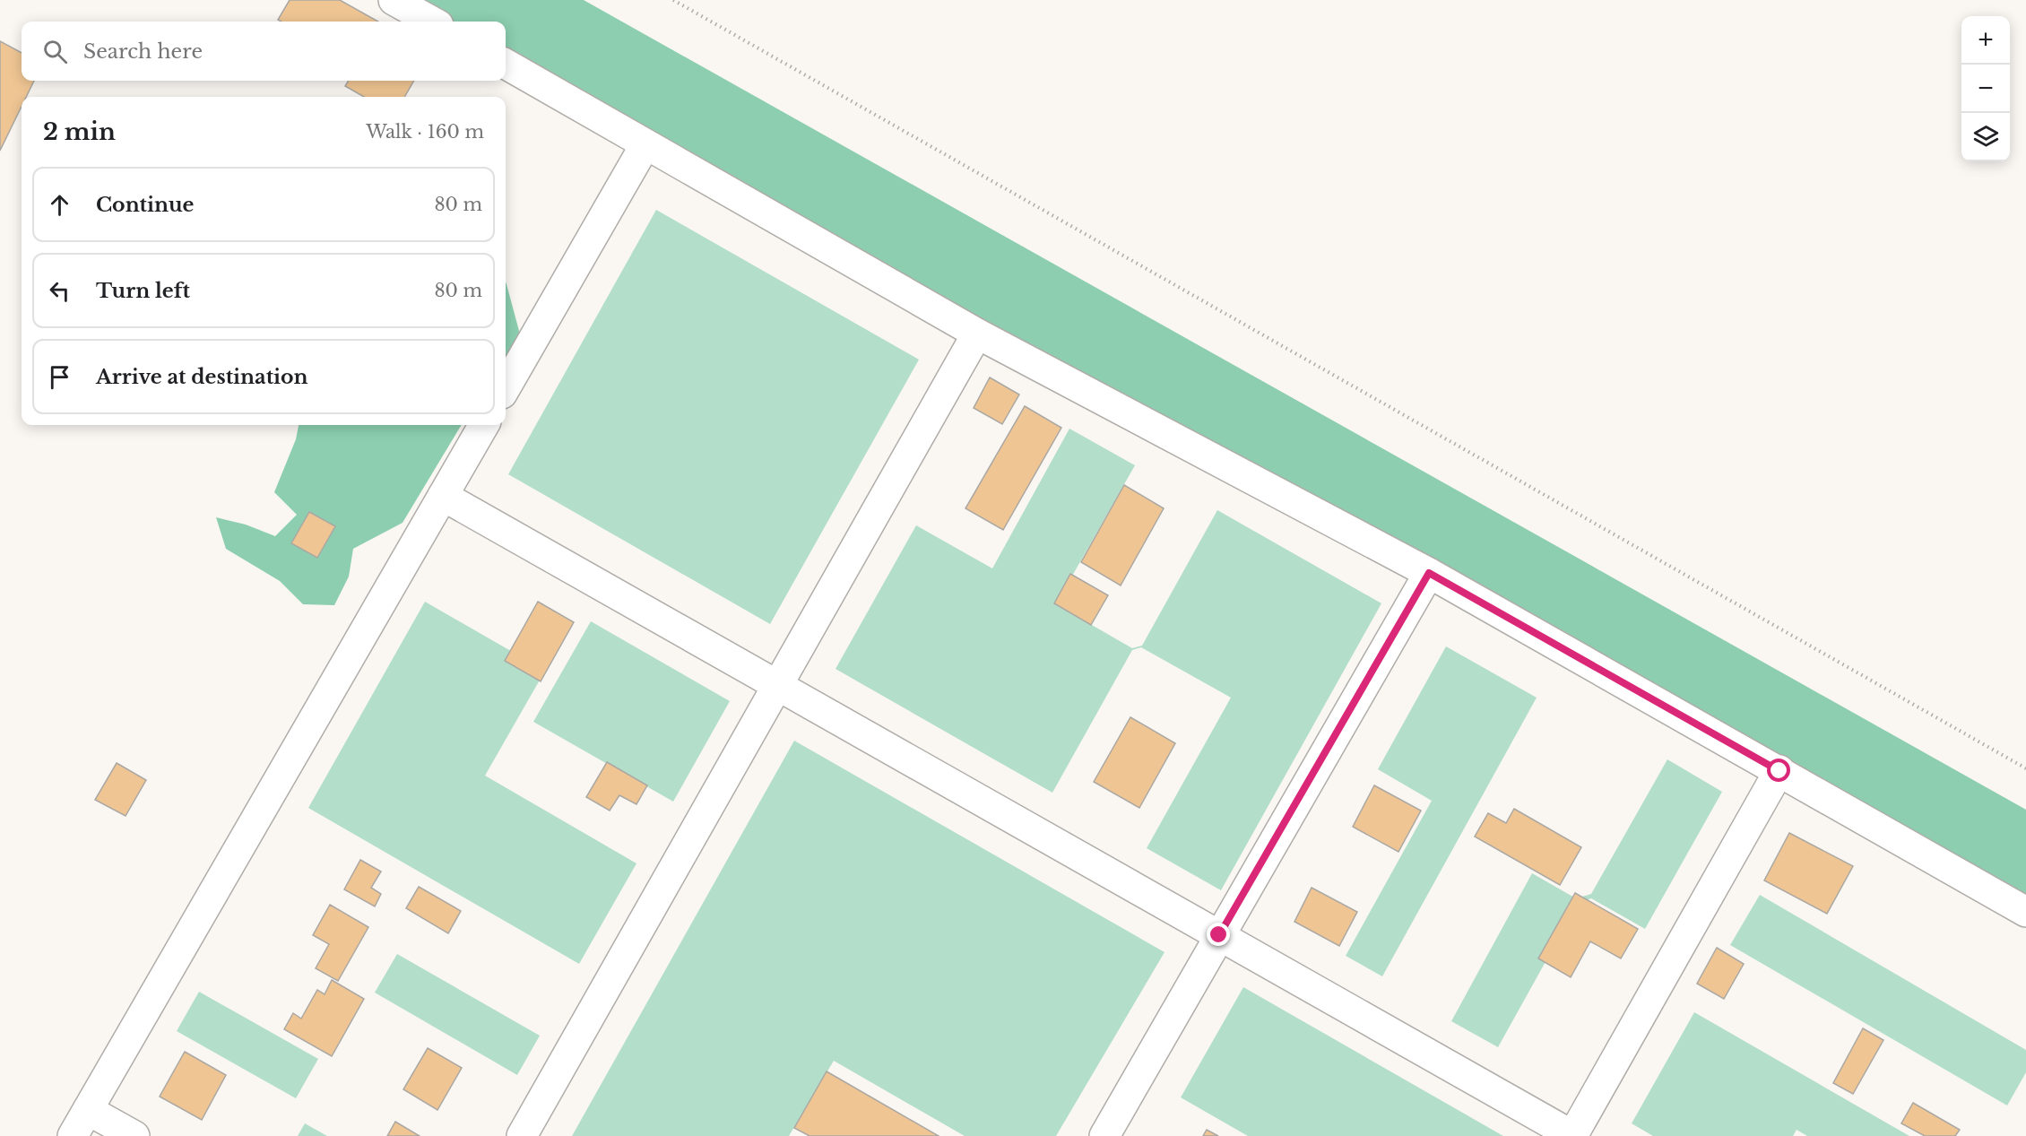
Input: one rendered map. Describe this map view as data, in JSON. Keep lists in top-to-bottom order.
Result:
{
  "page": {
    "map_buttons": ["+", "−"],
    "search": "Search here",
    "heading": ["2 min", "Walk · 160 m"],
    "list": [
      ["Continue", "80 m"],
      ["Turn left", "80 m"],
      "Arrive at destination"
    ]
  }
}
